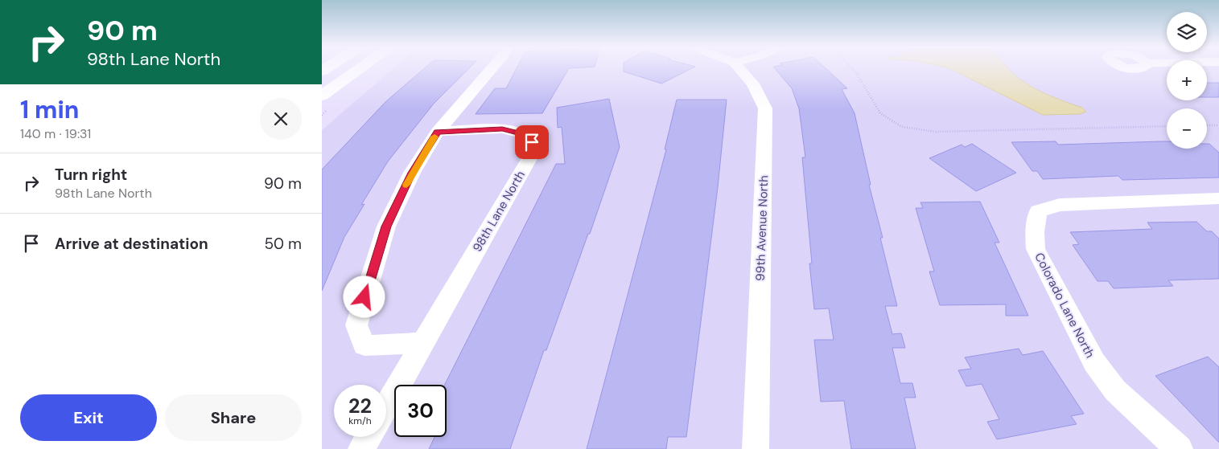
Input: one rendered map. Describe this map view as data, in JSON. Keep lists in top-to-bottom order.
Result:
{
  "streets": {
    "street": ["98th Lane North", "99th Avenue North", "Colorado Lane North"]
  },
  "page": {
    "turn": ["90 m", "98th Lane North"],
    "map_buttons": ["+", "−"],
    "heading": ["1 min", "140 m · 19:31"],
    "list": [
      {
        "name": "Turn right",
        "note": "98th Lane North",
        "value": "90 m"
      },
      {
        "name": "Arrive at destination",
        "value": "50 m"
      }
    ],
    "speed": "22 km/h",
    "limit": "30",
    "buttons": ["Exit", "Share"]
  }
}
